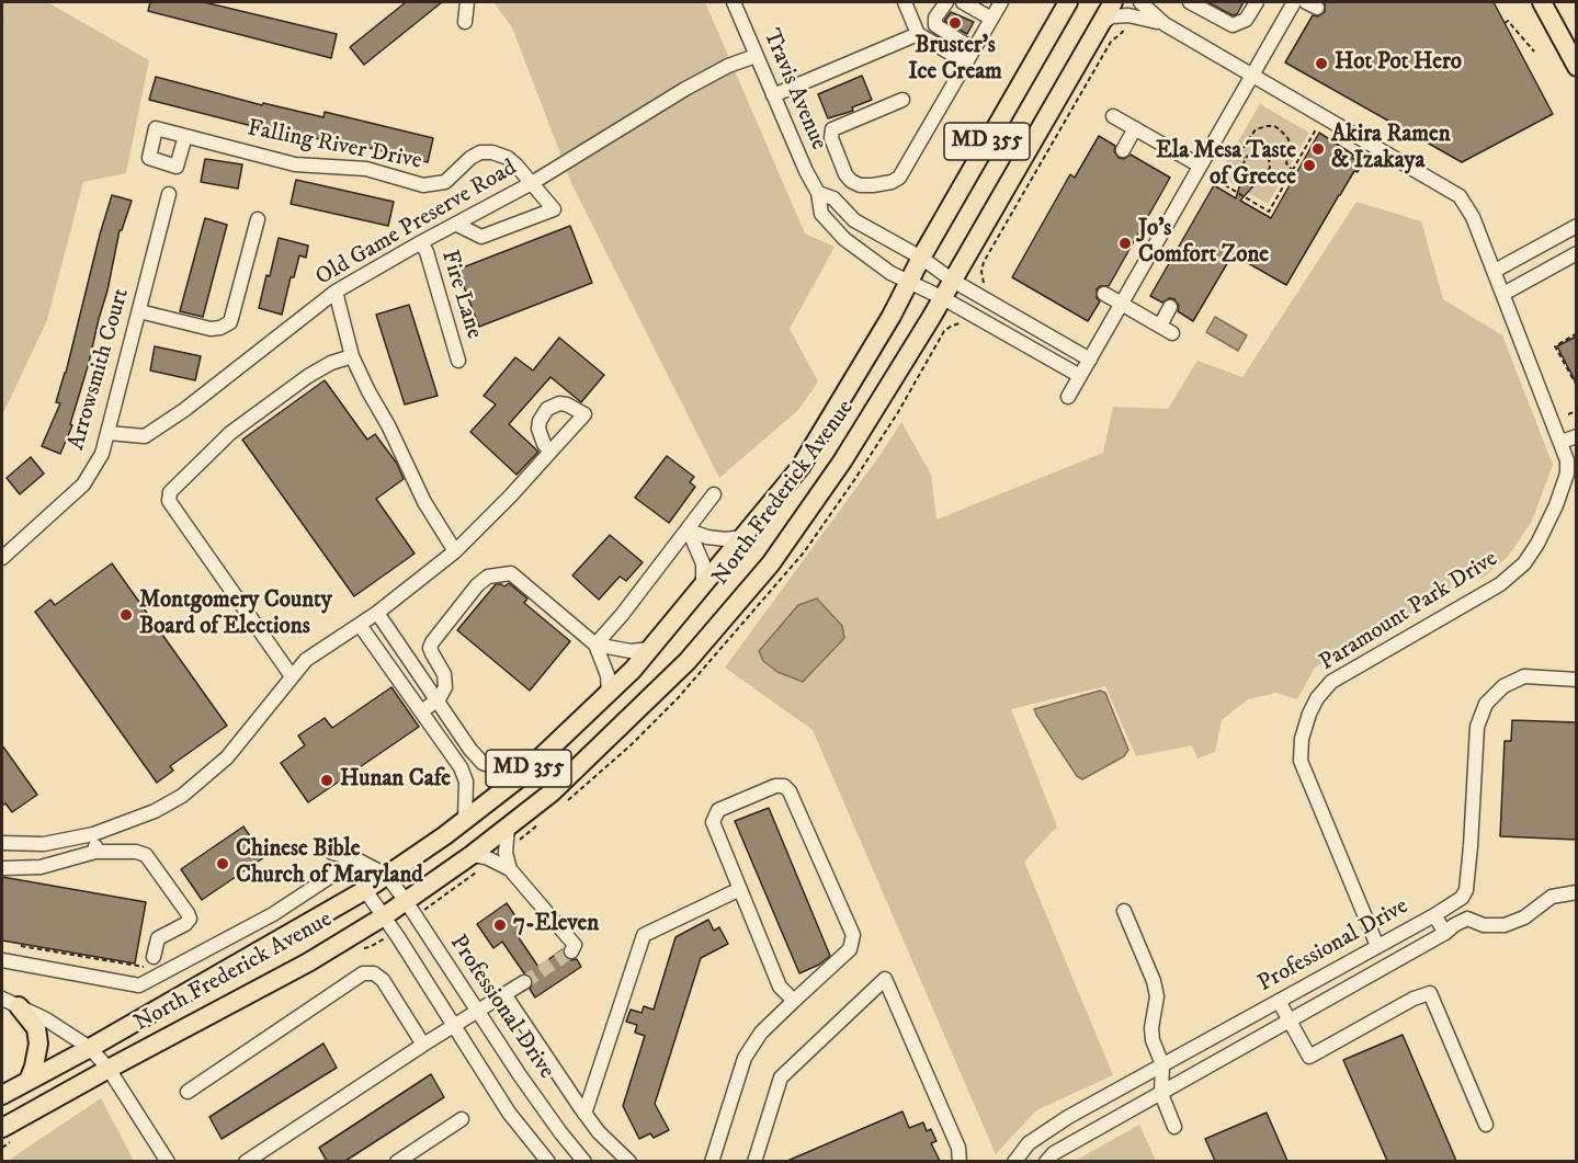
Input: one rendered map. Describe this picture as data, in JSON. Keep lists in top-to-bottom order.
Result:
{
  "streets": {
    "main road": ["MD 355", "North Frederick Avenue"],
    "street": [
      "Travis Avenue",
      "Falling River Drive",
      "Old Game Preserve Road",
      "Fire Lane",
      "Arrowsmith Court",
      "Paramount Park Drive",
      "Professional Drive"
    ]
  },
  "crossings": [
    ["Travis Avenue", "Old Game Preserve Road"],
    ["Travis Avenue", "North Frederick Avenue"],
    ["Falling River Drive", "Old Game Preserve Road"],
    ["Old Game Preserve Road", "Fire Lane"],
    ["Old Game Preserve Road", "Arrowsmith Court"],
    ["North Frederick Avenue", "Paramount Park Drive"],
    ["North Frederick Avenue", "Professional Drive"],
    ["Paramount Park Drive", "Professional Drive"]
  ],
  "places": [
    "Bruster's Ice Cream",
    "Hot Pot Hero",
    "Akira Ramen & Izakaya",
    "Ela Mesa Taste of Greece",
    "Jo's Comfort Zone",
    "Montgomery County Board of Elections",
    "Hunan Cafe",
    "Chinese Bible Church of Maryland",
    "7-Eleven"
  ]
}
